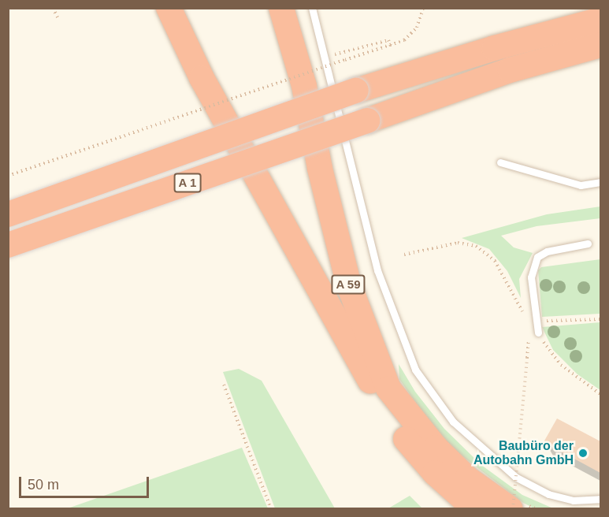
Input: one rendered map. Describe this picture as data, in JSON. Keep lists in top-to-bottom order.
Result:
{
  "streets": {
    "highway": ["A 1", "A 59"]
  },
  "places": ["Baubüro der Autobahn GmbH"],
  "scale_bar": "50 m"
}
